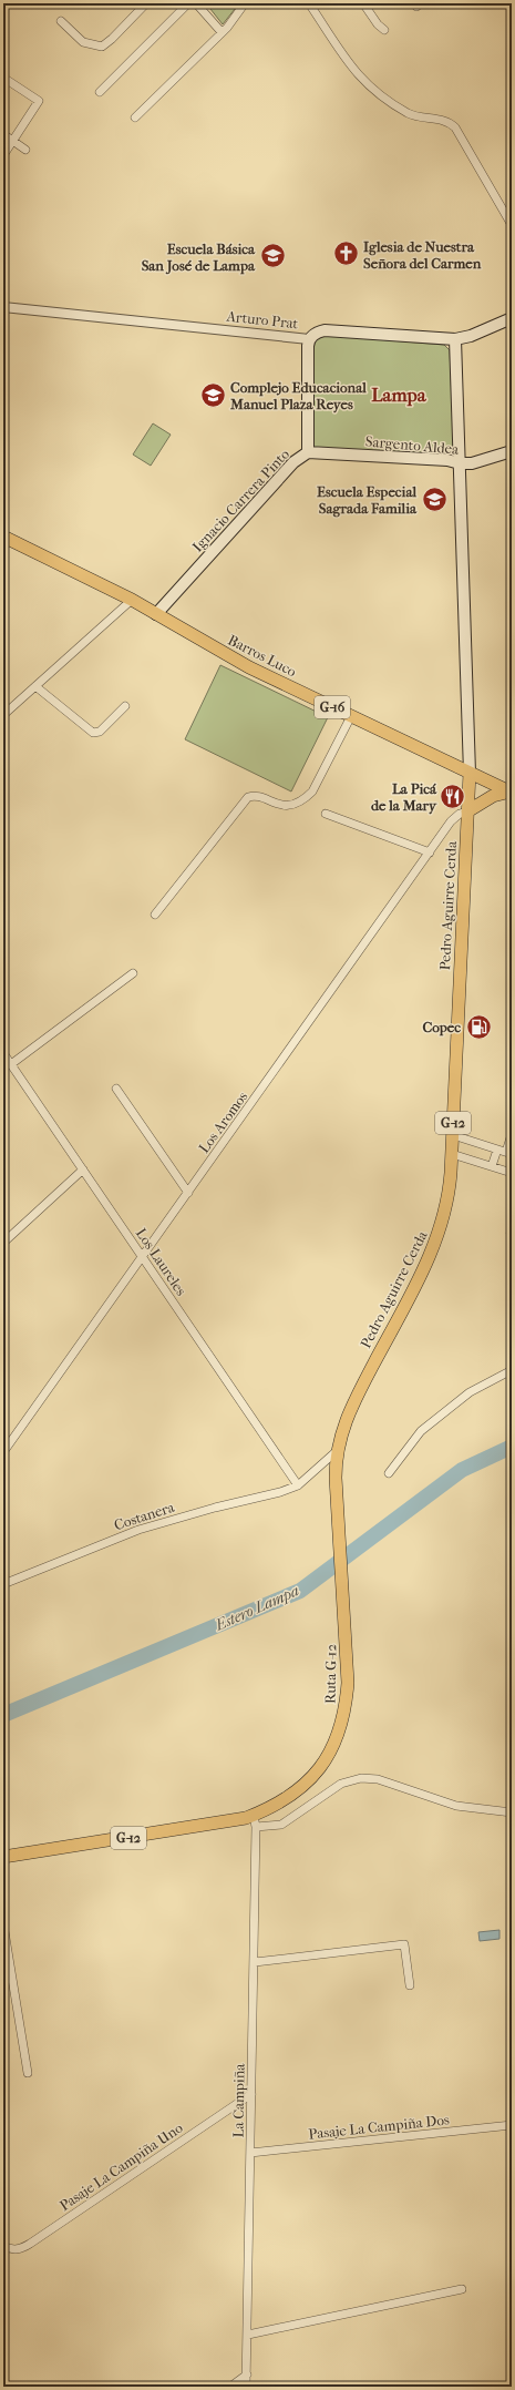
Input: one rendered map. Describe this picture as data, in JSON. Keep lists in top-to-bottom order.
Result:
{
  "streets": {
    "main road": [
      "Arturo Prat",
      "Sargento Aldea",
      "Ignacio Carrera Pinto",
      "Barros Luco",
      "G-16",
      "Pedro Aguirre Cerda",
      "G-12",
      "Ruta G-12"
    ],
    "street": [
      "Los Aromos",
      "Los Laureles",
      "Costanera",
      "La Campiña",
      "Pasaje La Campiña Dos",
      "Pasaje La Campiña Uno"
    ]
  },
  "crossings": [
    ["Arturo Prat", "Ignacio Carrera Pinto"],
    ["Arturo Prat", "Pedro Aguirre Cerda"],
    ["Sargento Aldea", "Ignacio Carrera Pinto"],
    ["Sargento Aldea", "Pedro Aguirre Cerda"],
    ["Ignacio Carrera Pinto", "Barros Luco"],
    ["Barros Luco", "Pedro Aguirre Cerda"],
    ["Pedro Aguirre Cerda", "Los Aromos"],
    ["Pedro Aguirre Cerda", "Ruta G-12"],
    ["Los Aromos", "Los Laureles"],
    ["Los Laureles", "Costanera"],
    ["Ruta G-12", "La Campiña"],
    ["La Campiña", "Pasaje La Campiña Dos"],
    ["La Campiña", "Pasaje La Campiña Uno"]
  ],
  "districts": ["Lampa"],
  "water": ["Estero Lampa"],
  "places": {
    "church": ["Iglesia de Nuestra Señora del Carmen"],
    "school or university": ["Escuela Básica San José de Lampa", "Complejo Educacional Manuel Plaza Reyes", "Escuela Especial Sagrada Familia"],
    "restaurant": ["La Picá de la Mary"],
    "fuel station": ["Copec"]
  }
}
